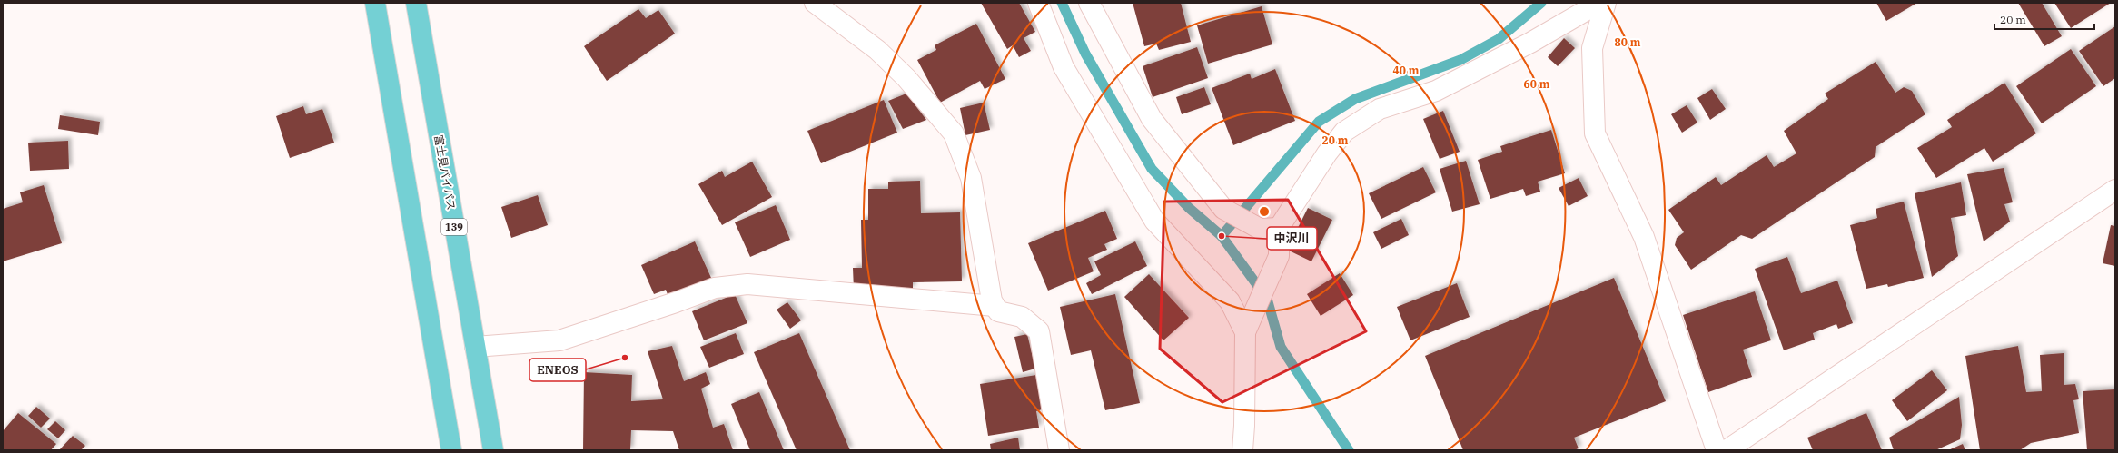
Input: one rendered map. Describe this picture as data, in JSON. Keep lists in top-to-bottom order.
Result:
{
  "streets": {
    "highway": ["富士見バイパス", "139"]
  },
  "places": ["中沢川", "ENEOS"],
  "scale_bar": "20 m",
  "rings": [
    "80 m",
    "40 m",
    "60 m",
    "20 m"
  ]
}
